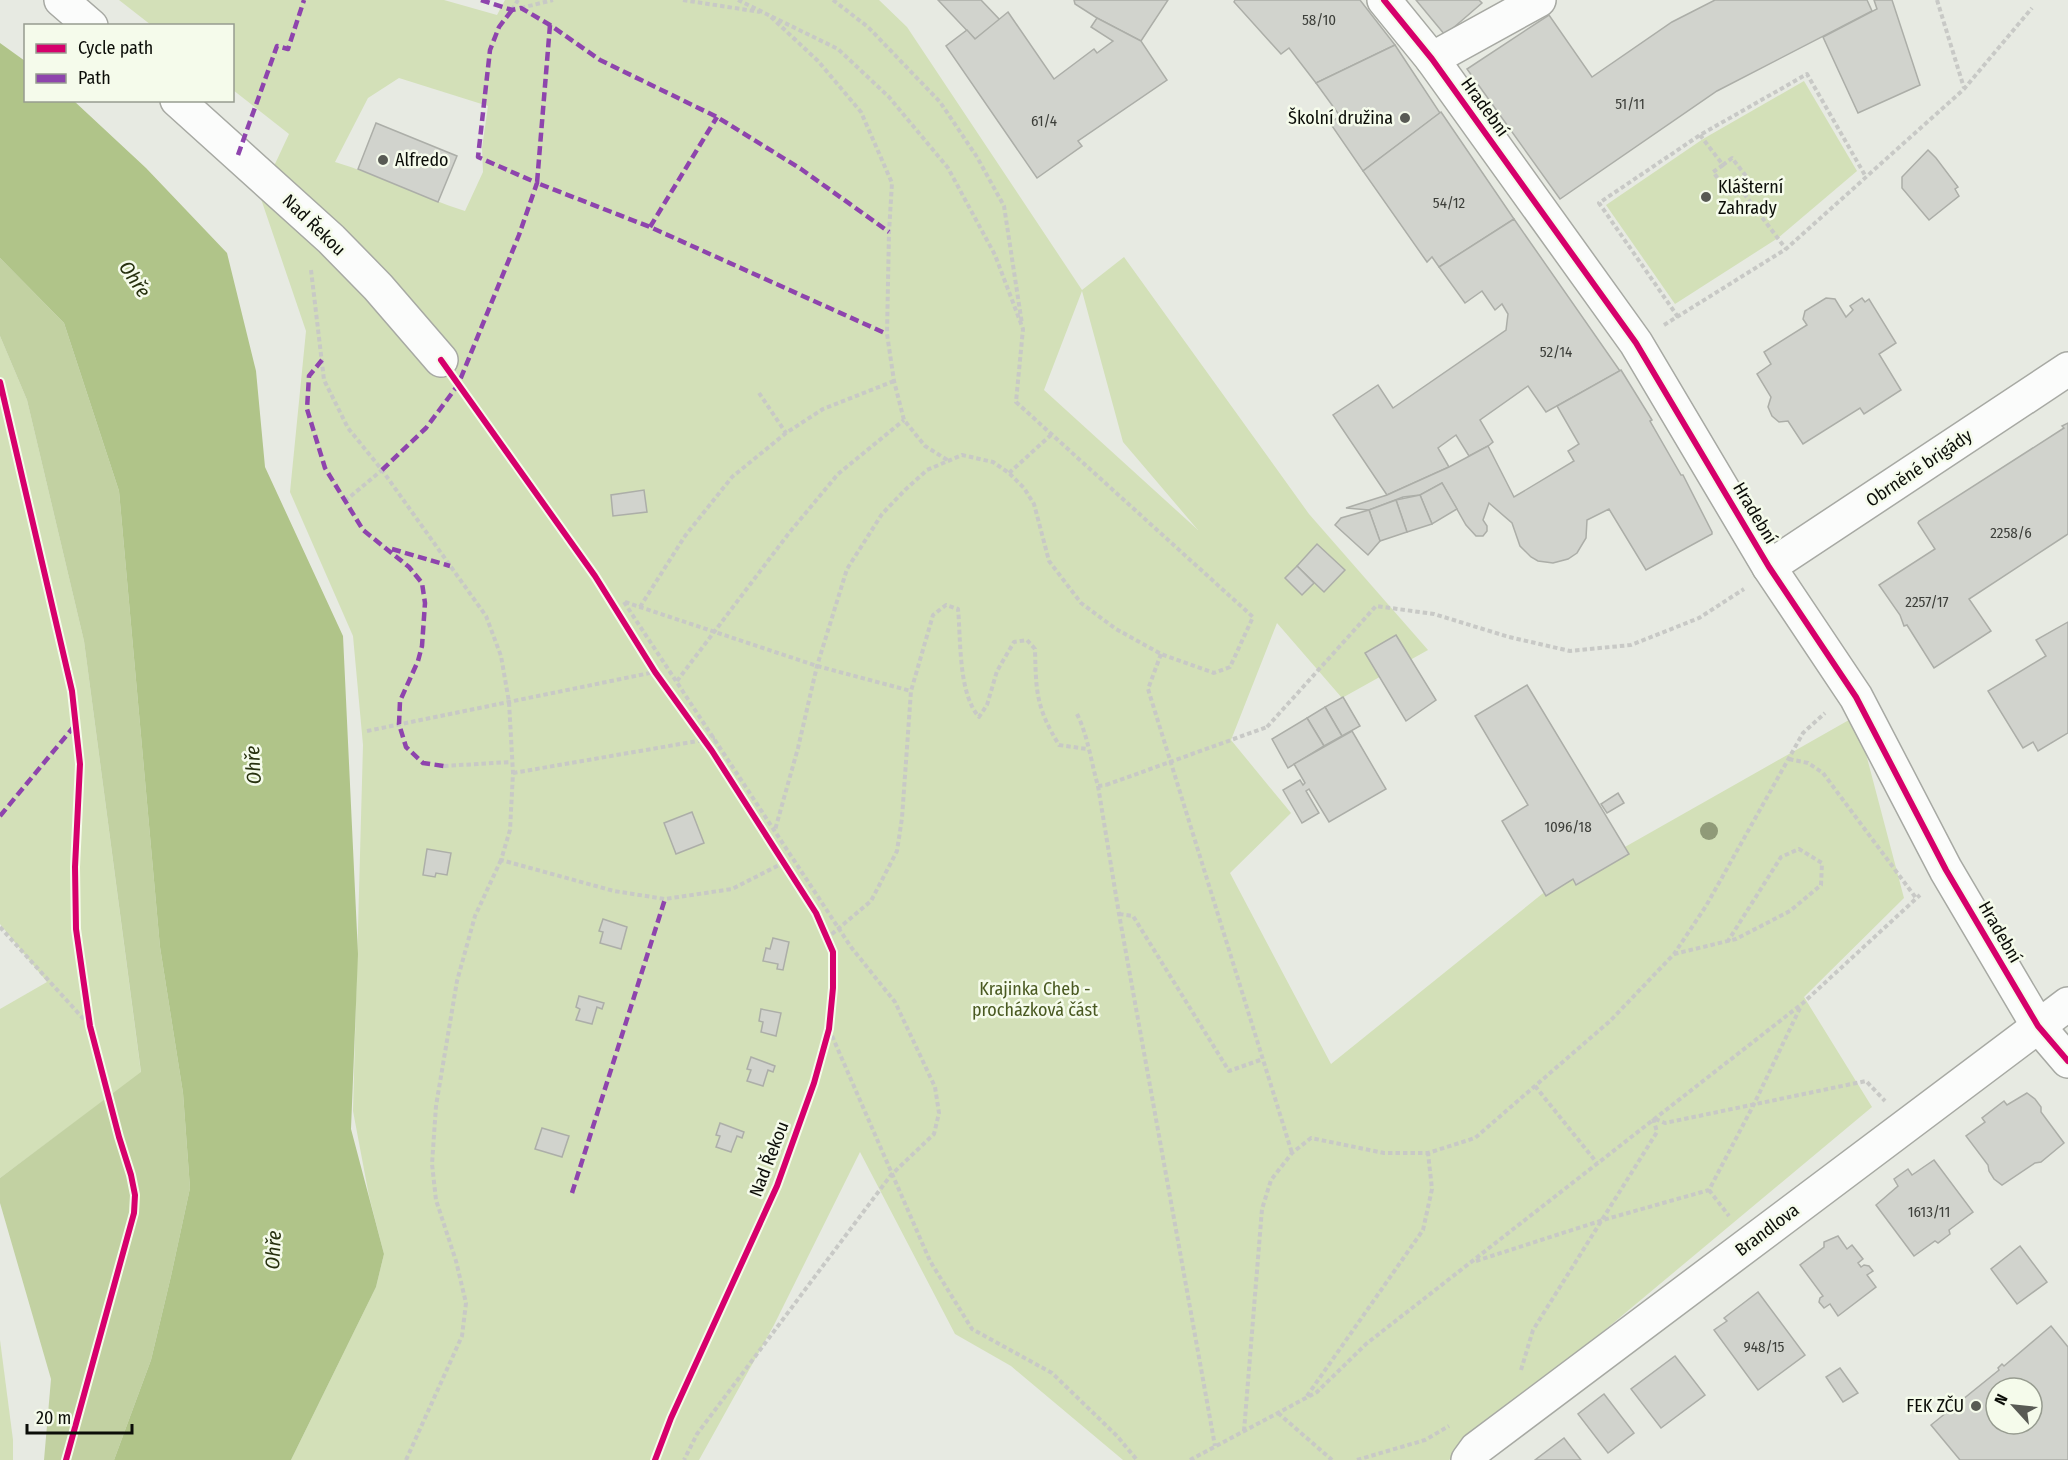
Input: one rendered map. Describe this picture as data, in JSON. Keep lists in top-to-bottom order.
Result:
{
  "streets": {
    "street": [
      "Hradební",
      "Nad Řekou",
      "Obrněné brigády",
      "Brandlova"
    ]
  },
  "crossings": [
    ["Hradební", "Obrněné brigády"],
    ["Hradební", "Brandlova"]
  ],
  "water": ["Ohře"],
  "parks": ["Krajinka Cheb - procházková část"],
  "places": [
    "Školní družina",
    "Alfredo",
    "Klášterní Zahrady",
    "FEK ZČU"
  ],
  "house_numbers": [
    "58/10",
    "51/11",
    "61/4",
    "54/12",
    "52/14",
    "2258/6",
    "2257/17",
    "1096/18",
    "1613/11",
    "948/15"
  ],
  "legend": ["Cycle path", "Path"],
  "scale_bar": "20 m",
  "north": "top left"
}
